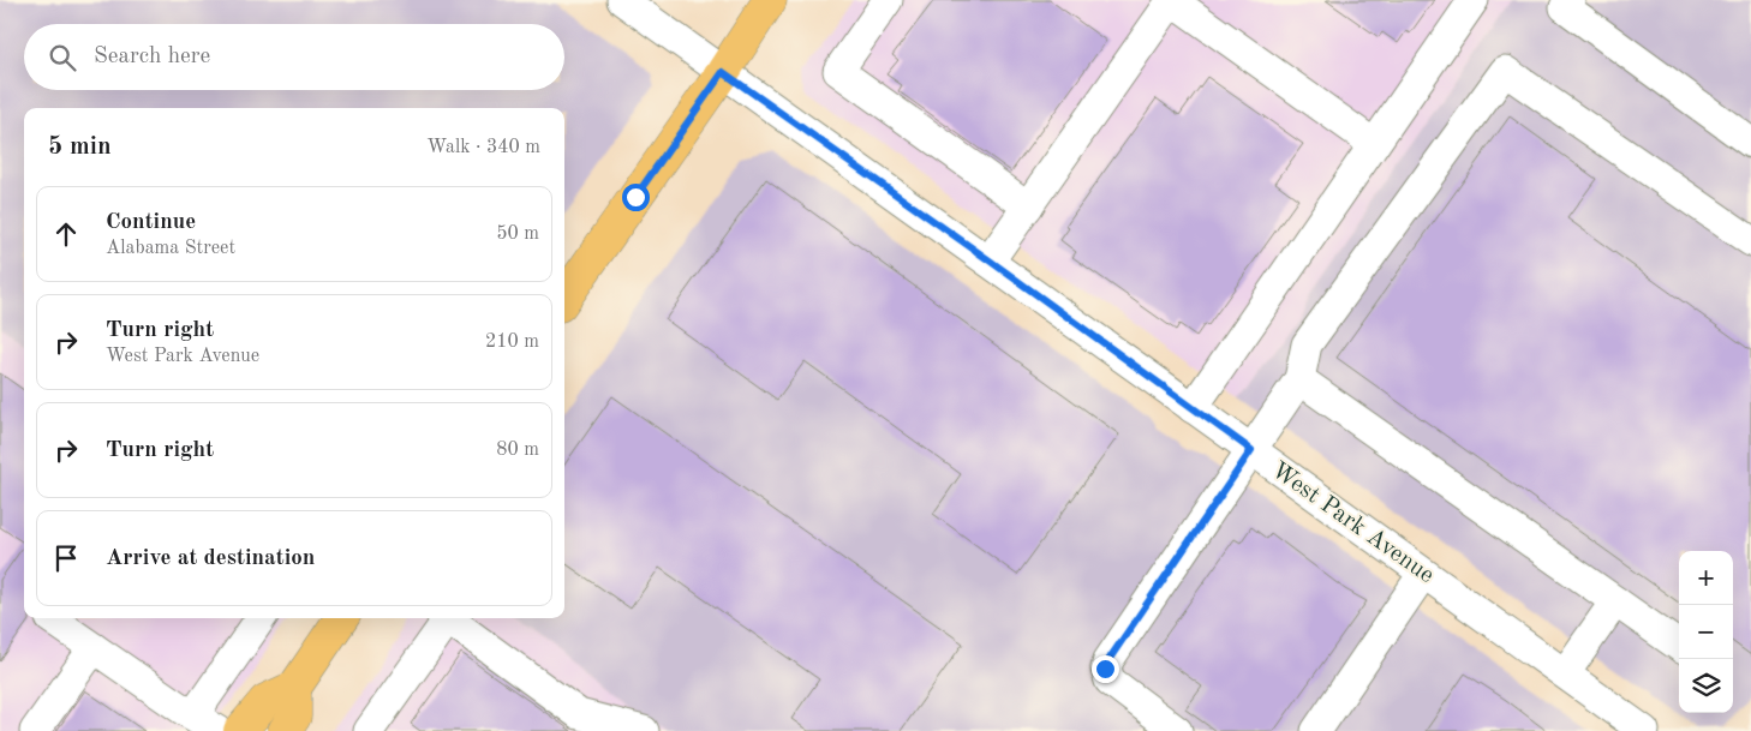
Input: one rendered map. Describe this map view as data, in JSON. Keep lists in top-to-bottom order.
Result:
{
  "streets": {
    "street": ["West Park Avenue"]
  },
  "page": {
    "search": "Search here",
    "heading": ["5 min", "Walk · 340 m"],
    "list": [
      ["Continue", "Alabama Street", "50 m"],
      ["Turn right", "West Park Avenue", "210 m"],
      ["Turn right", "80 m"],
      "Arrive at destination"
    ],
    "map_buttons": ["+", "−"]
  }
}
